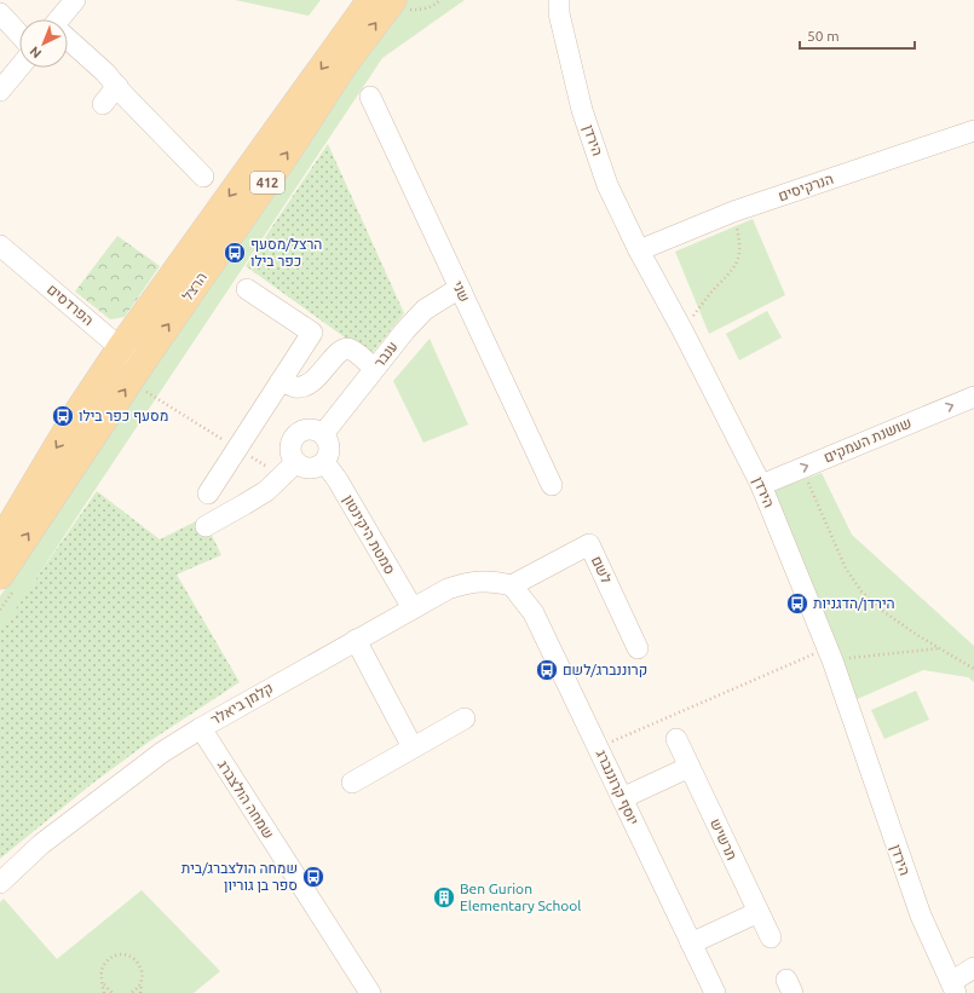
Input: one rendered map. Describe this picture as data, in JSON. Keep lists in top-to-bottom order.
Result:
{
  "streets": {
    "main road": ["412", "הרצל"],
    "street": [
      "הירדן",
      "הנרקיסים",
      "שני",
      "הפרדסים",
      "ענבר",
      "שושנת העמקים",
      "סמטת היקינטון",
      "לשם",
      "קלמן ביאלר",
      "יוסף קרוננברג",
      "שמחה הולצברג",
      "תרשיש"
    ]
  },
  "crossings": [
    ["הירדן", "הנרקיסים"],
    ["הירדן", "שושנת העמקים"],
    ["הרצל", "הפרדסים"],
    ["שני", "ענבר"],
    ["ענבר", "סמטת היקינטון"],
    ["סמטת היקינטון", "קלמן ביאלר"],
    ["לשם", "קלמן ביאלר"],
    ["לשם", "יוסף קרוננברג"],
    ["קלמן ביאלר", "יוסף קרוננברג"],
    ["קלמן ביאלר", "שמחה הולצברג"]
  ],
  "one_way": ["שושנת העמקים"],
  "places": {
    "bus stop": [
      "הרצל/מסעף כפר בילו",
      "מסעף כפר בילו",
      "הירדן/הדגניות",
      "קרוננברג/לשם",
      "שמחה הולצברג/בית ספר בן גוריון"
    ],
    "building": ["Ben Gurion Elementary School"]
  },
  "scale_bar": "50 m",
  "north": "bottom left"
}
